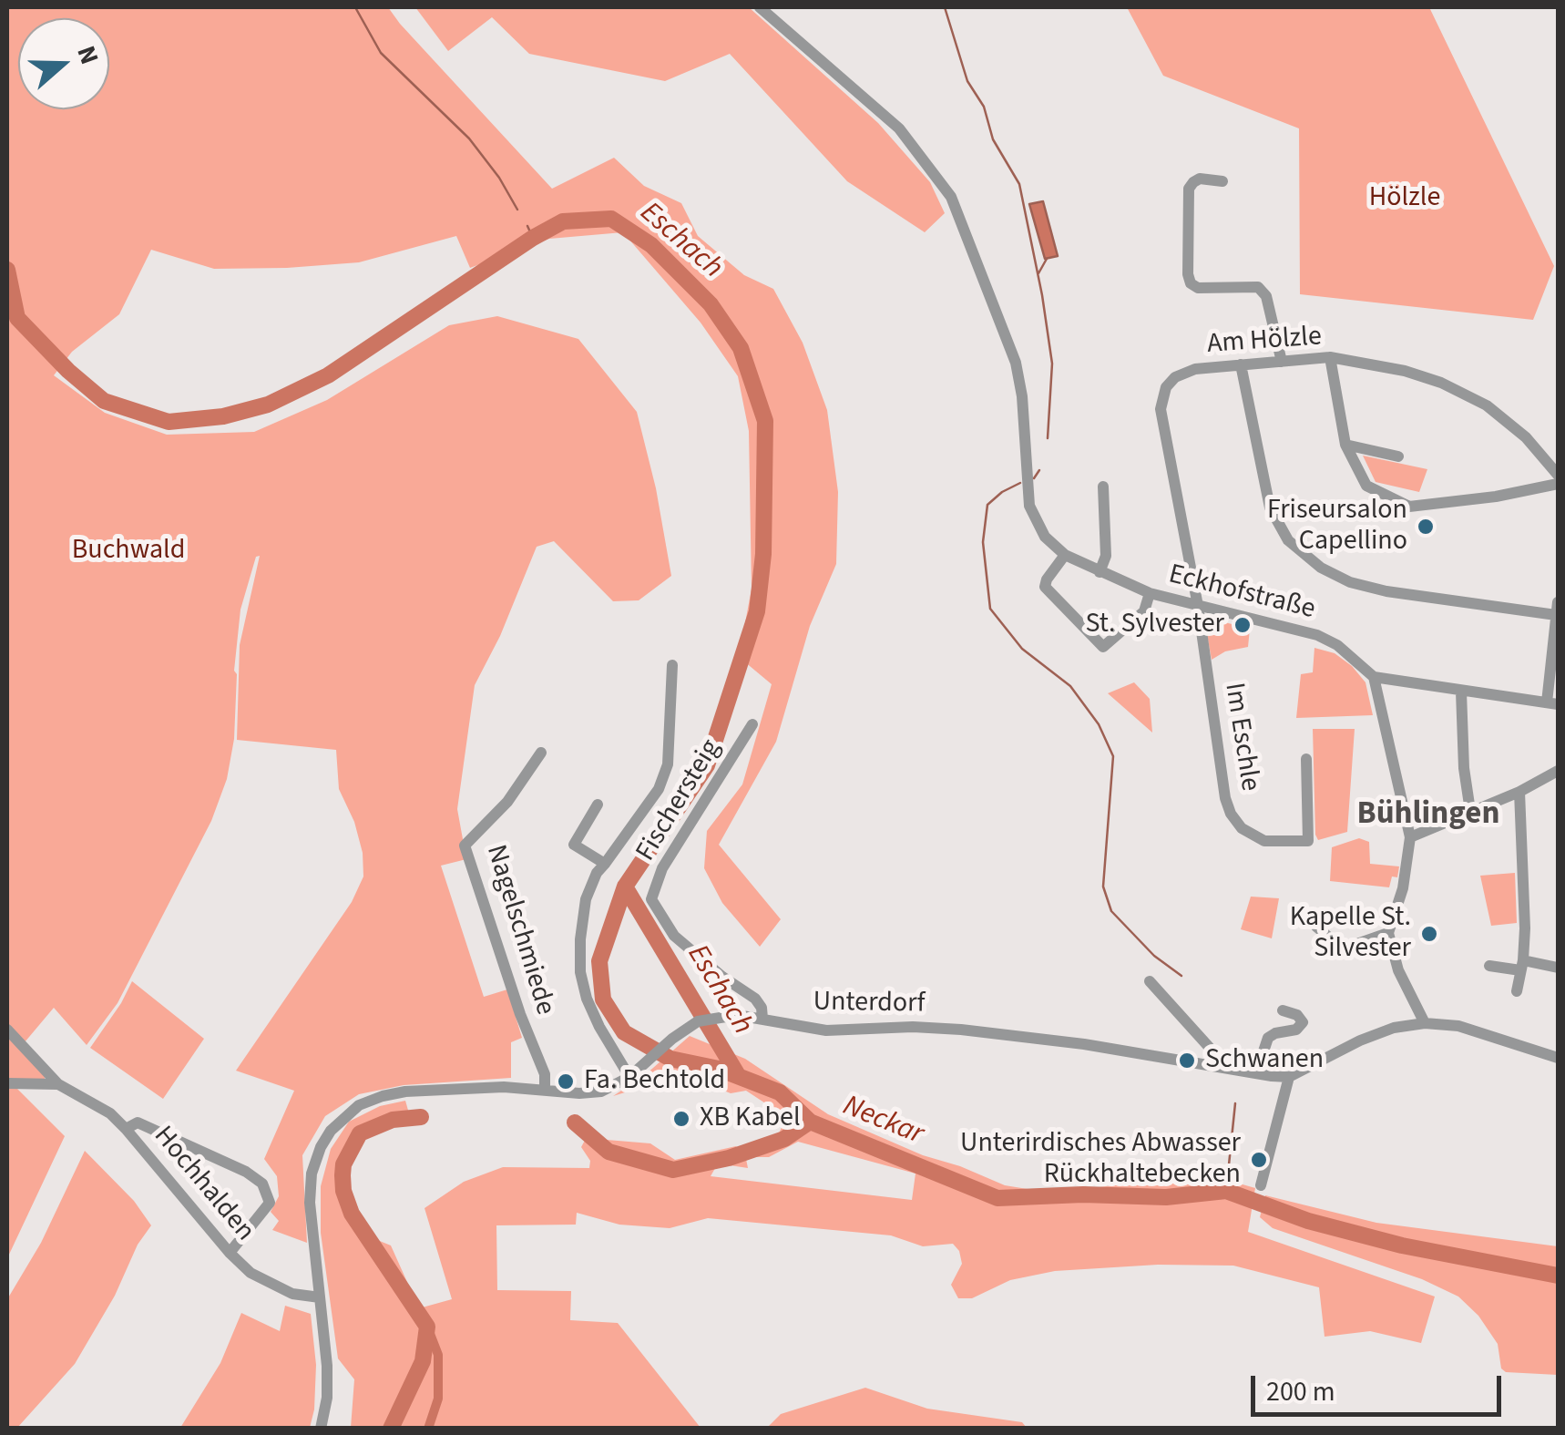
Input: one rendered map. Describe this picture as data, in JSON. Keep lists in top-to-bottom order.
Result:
{
  "streets": {
    "street": [
      "Am Hölzle",
      "Eckhofstraße",
      "Im Eschle",
      "Fischersteig",
      "Nagelschmiede",
      "Unterdorf",
      "Hochhalden"
    ]
  },
  "crossings": [
    ["Am Hölzle", "Eckhofstraße"],
    ["Am Hölzle", "Im Eschle"],
    ["Eckhofstraße", "Im Eschle"],
    ["Fischersteig", "Unterdorf"],
    ["Nagelschmiede", "Unterdorf"],
    ["Unterdorf", "Hochhalden"]
  ],
  "districts": ["Bühlingen"],
  "water": ["Eschach", "Neckar"],
  "parks": ["Hölzle", "Buchwald"],
  "places": [
    "Friseursalon Capellino",
    "St. Sylvester",
    "Kapelle St. Silvester",
    "Schwanen",
    "Fa. Bechtold",
    "XB Kabel",
    "Unterirdisches Abwasser Rückhaltebecken"
  ],
  "scale_bar": "200 m",
  "north": "right"
}
